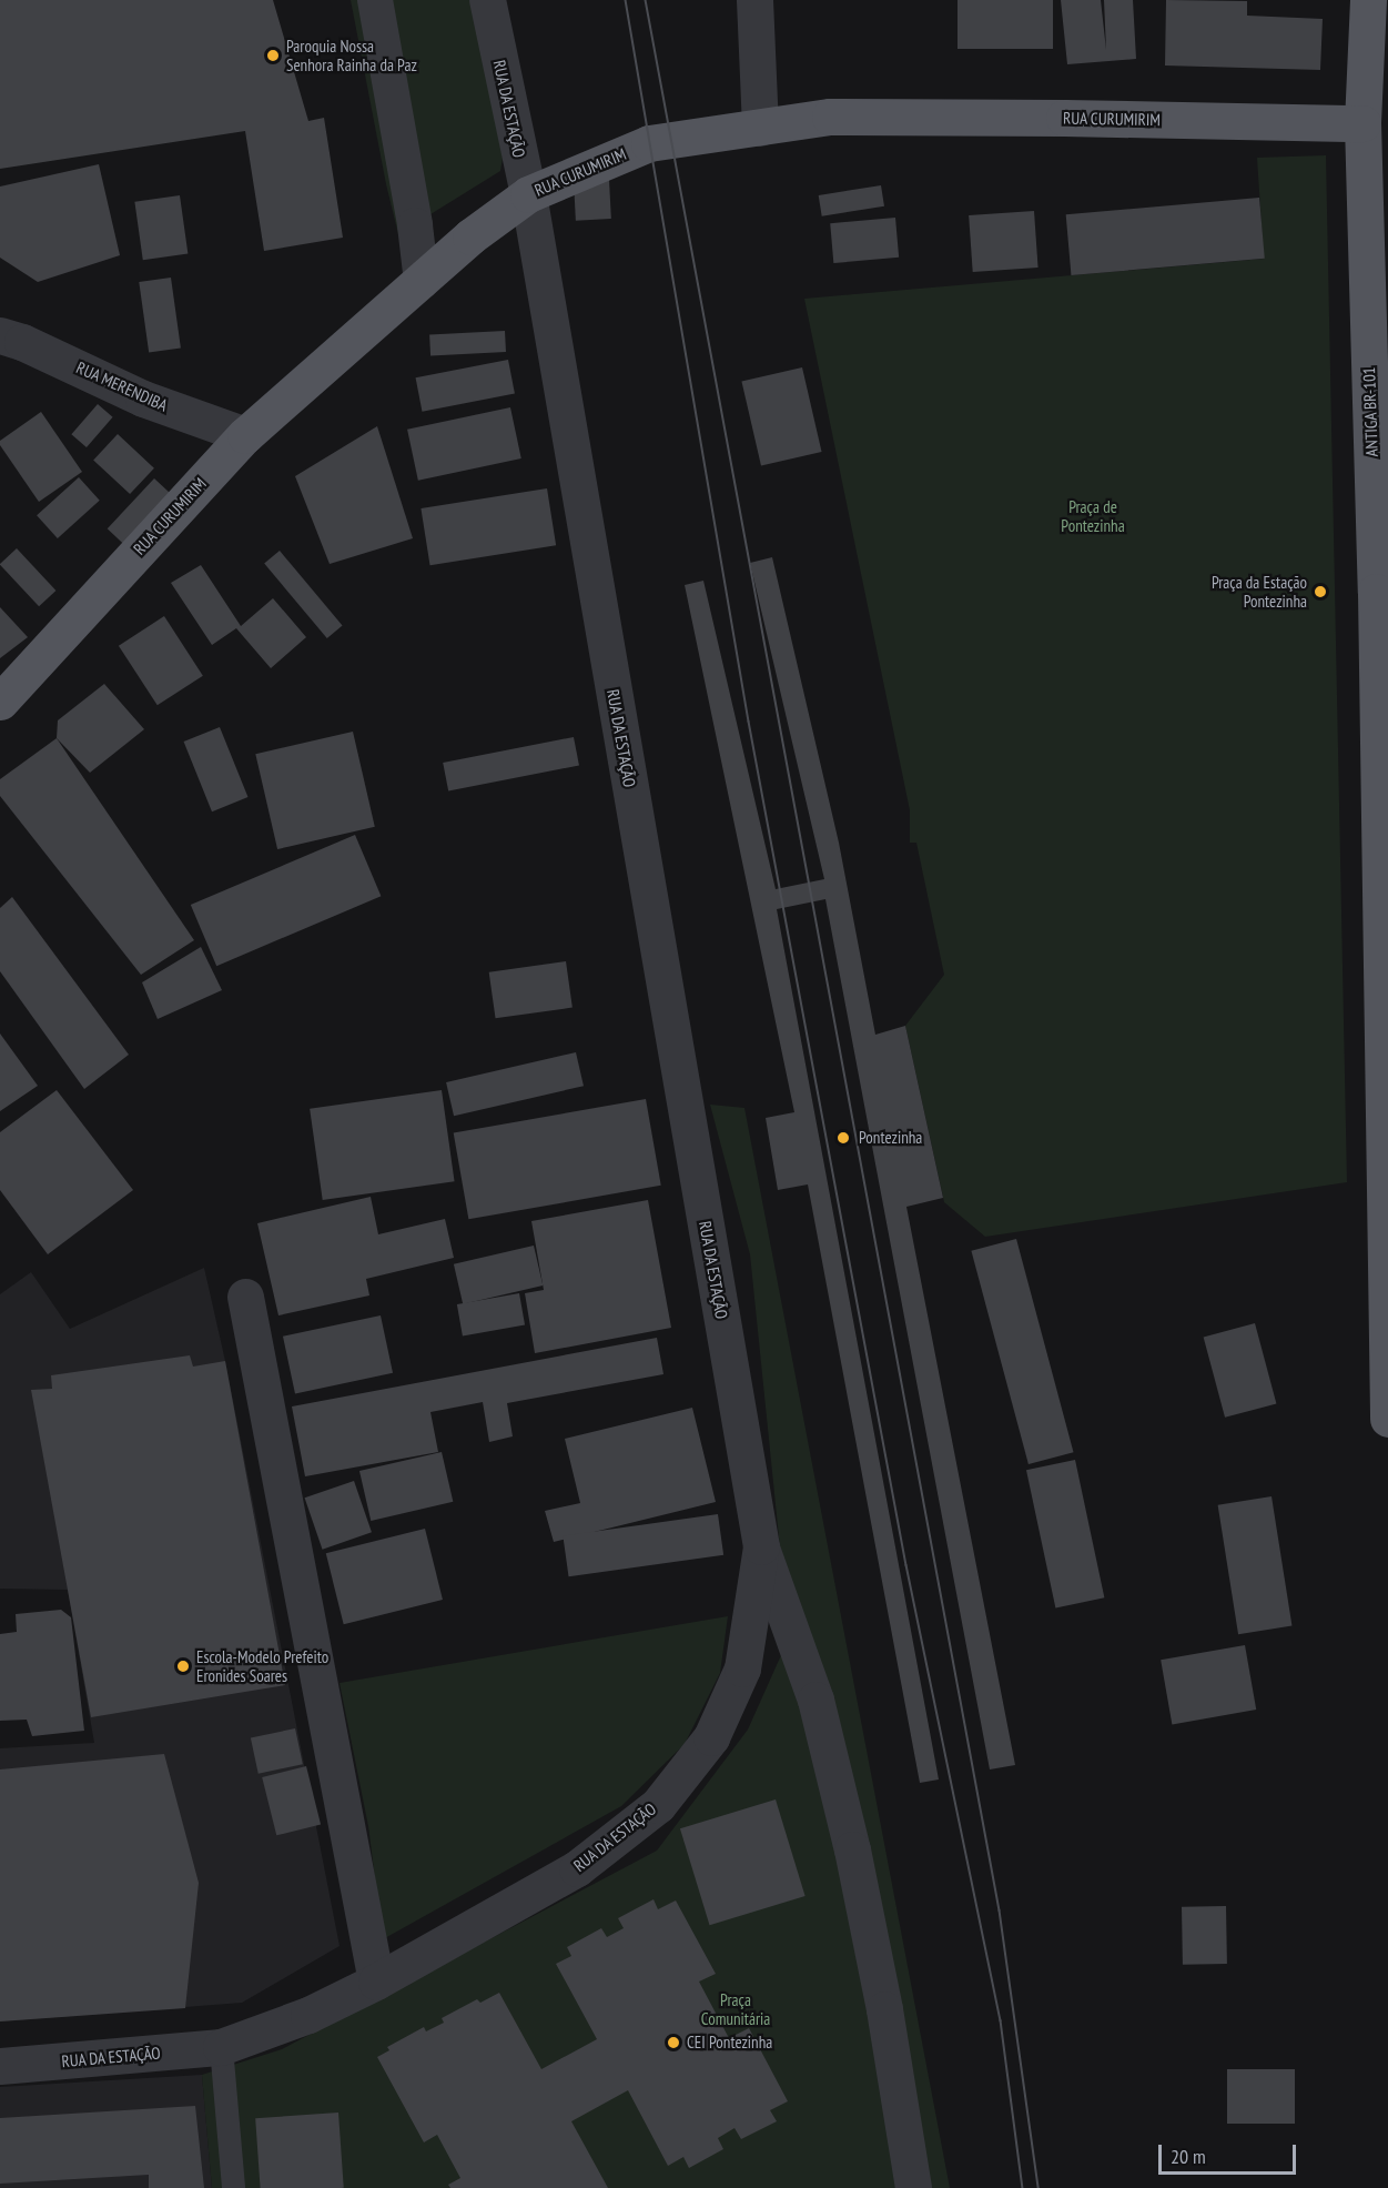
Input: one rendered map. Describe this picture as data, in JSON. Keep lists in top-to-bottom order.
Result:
{
  "streets": {
    "main road": ["RUA CURUMIRIM", "ANTIGA BR-101"],
    "street": ["RUA DA ESTAÇÃO", "RUA MERENDIBA"]
  },
  "crossings": [
    ["RUA DA ESTAÇÃO", "RUA CURUMIRIM"],
    ["RUA CURUMIRIM", "RUA MERENDIBA"],
    ["RUA CURUMIRIM", "ANTIGA BR-101"]
  ],
  "parks": ["Praça de Pontezinha", "Praça Comunitária"],
  "places": [
    "Paroquia Nossa Senhora Rainha da Paz",
    "Praça da Estação Pontezinha",
    "Pontezinha",
    "Escola-Modelo Prefeito Eronides Soares",
    "CEI Pontezinha"
  ],
  "scale_bar": "20 m"
}
